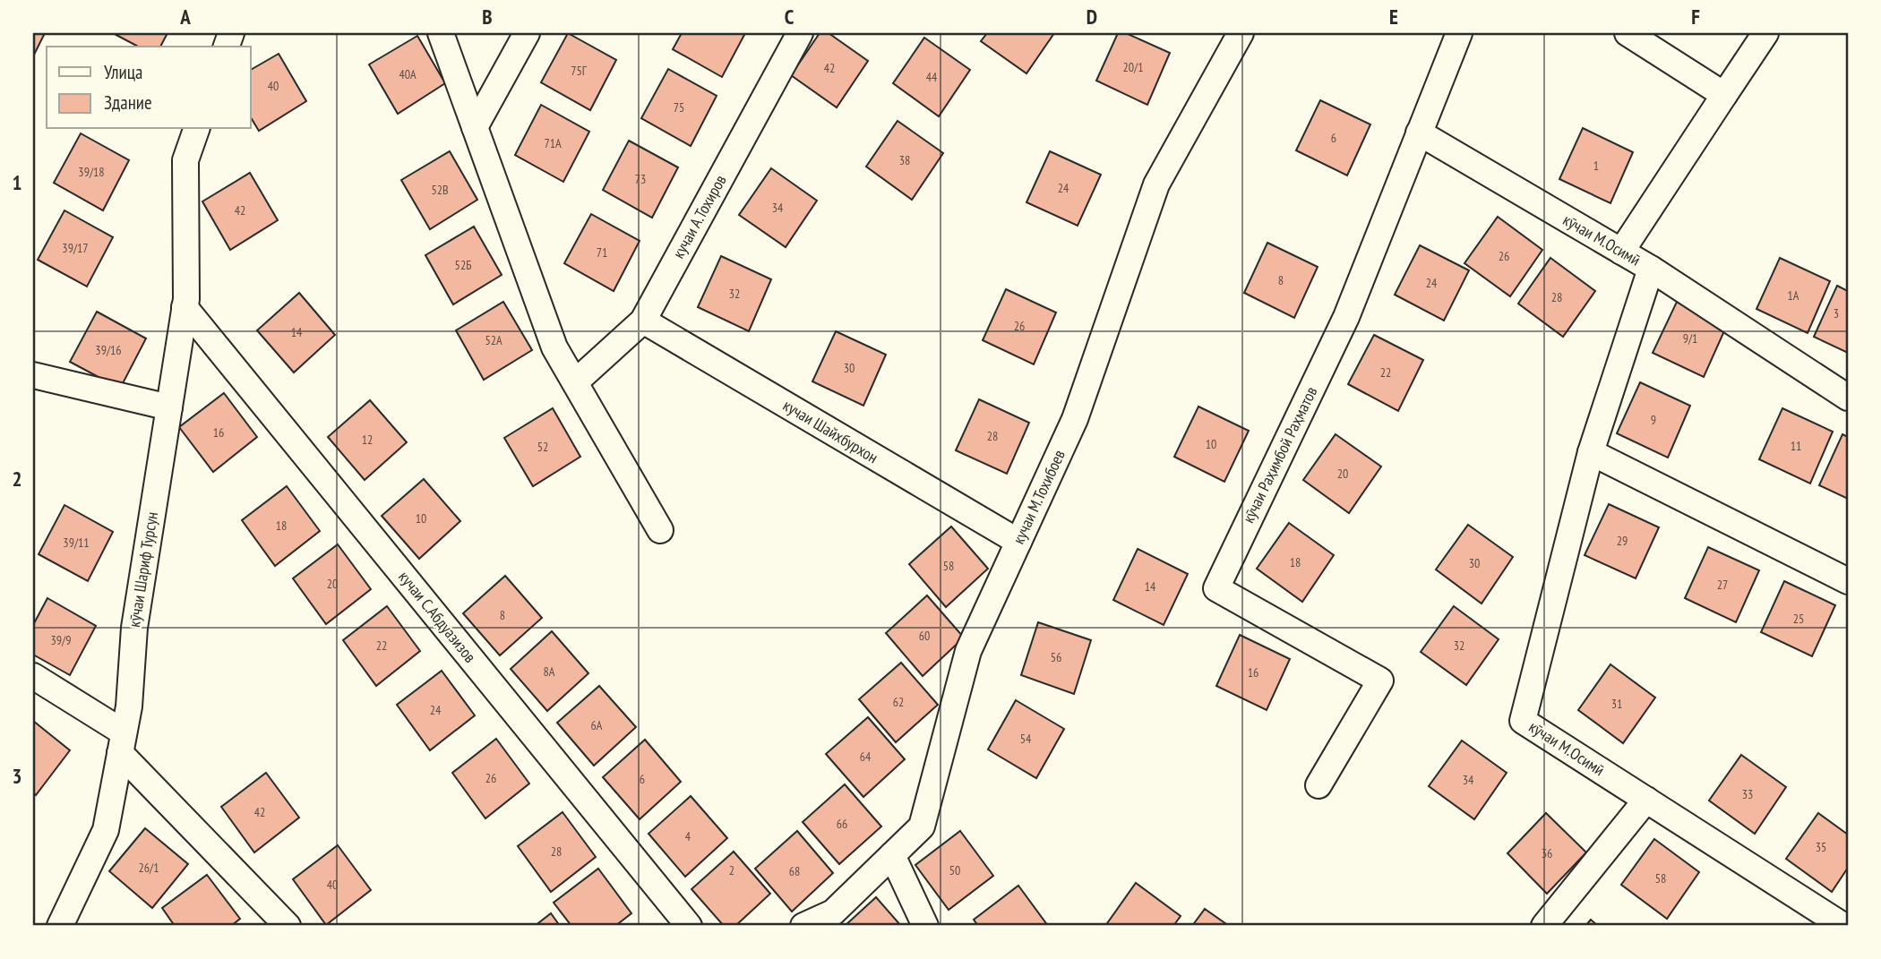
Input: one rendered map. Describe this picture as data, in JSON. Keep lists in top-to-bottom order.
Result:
{
  "streets": {
    "street": [
      "кучаи А.Тохиров",
      "кӯчаи М.Осимӣ",
      "кучаи Шайхбурхон",
      "кӯчаи Раҳимбой Раҳматов",
      "кучаи М.Тохибоев",
      "кӯчаи Шариф Турсун",
      "кучаи С.Абдуазизов"
    ]
  },
  "crossings": [
    ["кучаи А.Тохиров", "кучаи Шайхбурхон"],
    ["кӯчаи М.Осимӣ", "кӯчаи Раҳимбой Раҳматов"],
    ["кучаи Шайхбурхон", "кучаи М.Тохибоев"],
    ["кӯчаи Шариф Турсун", "кучаи С.Абдуазизов"]
  ],
  "house_numbers": [
    "20/1",
    "42",
    "75Г",
    "40А",
    "44",
    "40",
    "75",
    "6",
    "71А",
    "38",
    "1",
    "39/18",
    "73",
    "24",
    "52В",
    "34",
    "42",
    "39/17",
    "71",
    "26",
    "52Б",
    "8",
    "24",
    "32",
    "1А",
    "28",
    "3",
    "26",
    "14",
    "9/1",
    "52А",
    "39/16",
    "30",
    "22",
    "9",
    "16",
    "28",
    "12",
    "10",
    "11",
    "52",
    "20",
    "10",
    "18",
    "29",
    "39/11",
    "18",
    "30",
    "58",
    "20",
    "27",
    "14",
    "8",
    "25",
    "60",
    "39/9",
    "22",
    "32",
    "56",
    "8А",
    "16",
    "62",
    "31",
    "24",
    "6А",
    "54",
    "64",
    "26",
    "6",
    "34",
    "33",
    "42",
    "66",
    "4",
    "35",
    "28",
    "36",
    "26/1",
    "2",
    "50",
    "68",
    "58",
    "40"
  ],
  "legend": ["Улица", "Здание"],
  "grid": {
    "columns": [
      "A",
      "B",
      "C",
      "D",
      "E",
      "F"
    ],
    "rows": ["1", "2", "3"]
  }
}
